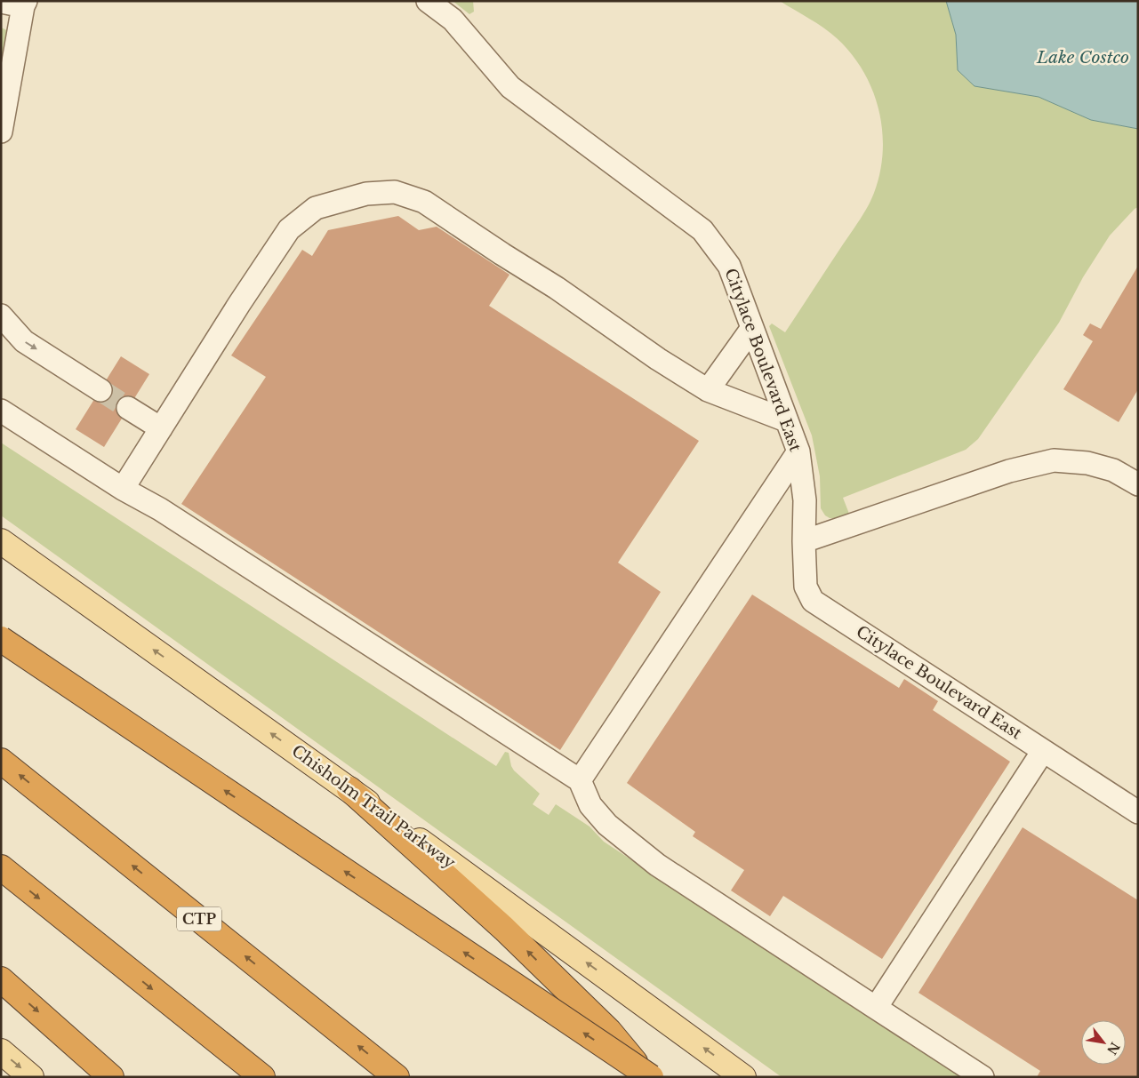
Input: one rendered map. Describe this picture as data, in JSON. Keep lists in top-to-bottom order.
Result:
{
  "streets": {
    "highway": ["CTP"],
    "main road": ["Chisholm Trail Parkway"],
    "lane": ["Citylace Boulevard East"]
  },
  "one_way": ["Chisholm Trail Parkway"],
  "water": ["Lake Costco"],
  "north": "bottom right"
}
